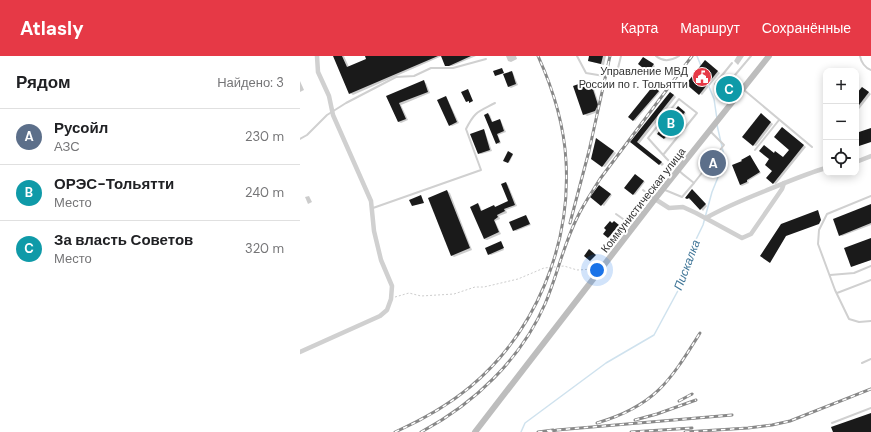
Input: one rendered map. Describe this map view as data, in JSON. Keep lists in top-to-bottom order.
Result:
{
  "streets": {
    "main road": ["Коммунистическая улица"]
  },
  "water": ["Пискалка"],
  "places": {
    "public building": ["Управление МВД России по г. Тольятти"]
  },
  "page": {
    "header": "Atlasly",
    "nav": ["Карта", "Маршрут", "Сохранённые"],
    "heading": ["Рядом", "Найдено: 3"],
    "map_buttons": ["+", "−"],
    "pins": ["C", "B", "A"],
    "list": [
      {
        "mark": "A",
        "name": "Русойл",
        "note": "АЗС",
        "value": "230 m"
      },
      {
        "mark": "B",
        "name": "ОРЭС-Тольятти",
        "note": "Место",
        "value": "240 m"
      },
      {
        "mark": "C",
        "name": "За власть Советов",
        "note": "Место",
        "value": "320 m"
      }
    ]
  }
}
